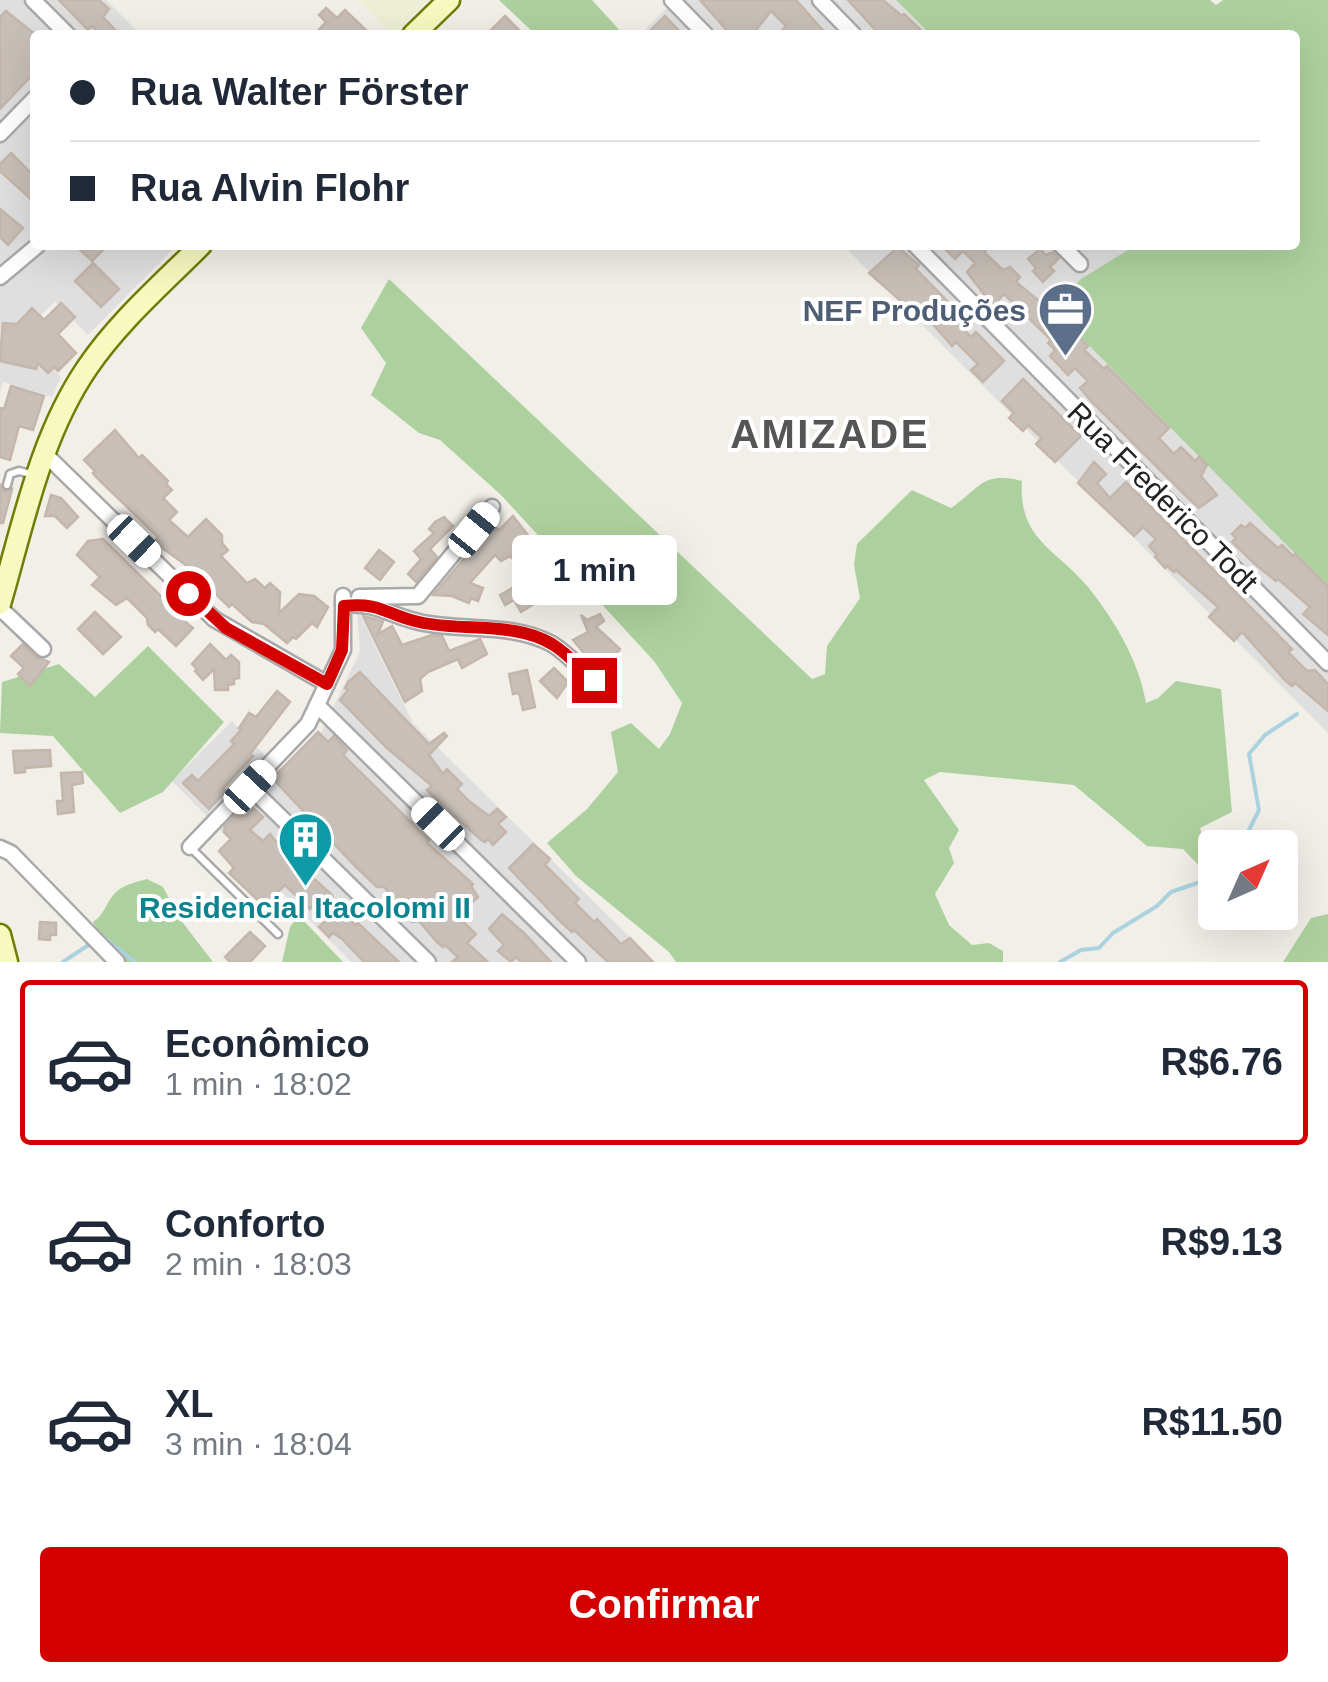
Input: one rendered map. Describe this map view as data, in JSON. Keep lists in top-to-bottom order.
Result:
{
  "streets": {
    "street": ["Rua Frederico Todt"]
  },
  "districts": ["AMIZADE"],
  "places": {
    "office": ["NEF Produções"],
    "building": ["Residencial Itacolomi II"]
  },
  "north": "top right",
  "page": {
    "banner": ["Rua Walter Förster", "Rua Alvin Flohr"],
    "bubble": "1 min",
    "list": [
      {
        "name": "Econômico",
        "note": "1 min · 18:02",
        "value": "R$6.76"
      },
      {
        "name": "Conforto",
        "note": "2 min · 18:03",
        "value": "R$9.13"
      },
      {
        "name": "XL",
        "note": "3 min · 18:04",
        "value": "R$11.50"
      }
    ],
    "buttons": "Confirmar"
  }
}
